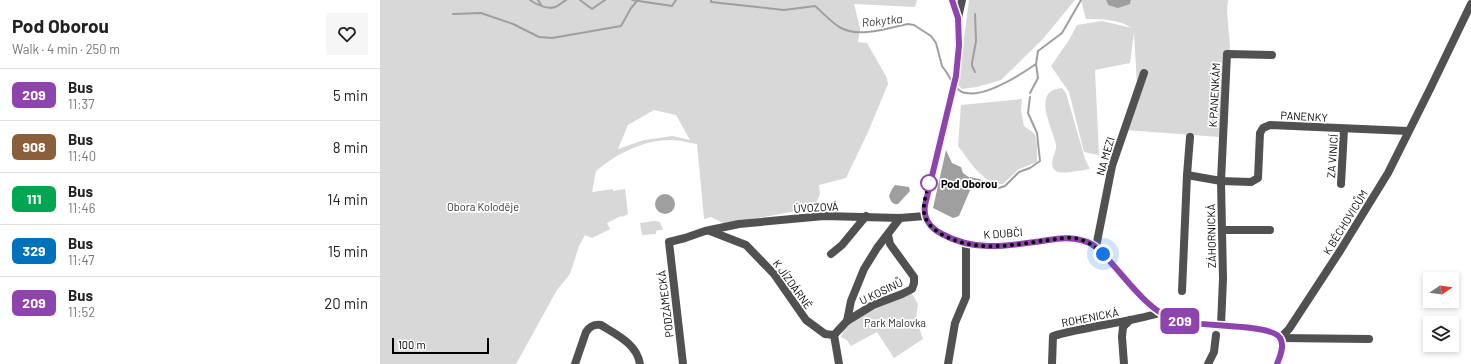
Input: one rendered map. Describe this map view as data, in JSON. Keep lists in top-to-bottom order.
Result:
{
  "streets": {
    "street": [
      "K PANENKÁM",
      "PANENKY",
      "NA MEZI",
      "ZA VINICÍ",
      "ÚVOZOVÁ",
      "K BĚCHOVICŮM",
      "K DUBČI",
      "ZÁHORNICKÁ",
      "K JÍZDÁRNĚ",
      "U KOSINŮ",
      "PODZÁMECKÁ",
      "ROHENICKÁ"
    ]
  },
  "crossings": [
    ["K PANENKÁM", "PANENKY"],
    ["K PANENKÁM", "ZÁHORNICKÁ"],
    ["PANENKY", "ZA VINICÍ"],
    ["PANENKY", "K BĚCHOVICŮM"],
    ["PANENKY", "ZÁHORNICKÁ"],
    ["NA MEZI", "K DUBČI"],
    ["ÚVOZOVÁ", "K DUBČI"],
    ["ÚVOZOVÁ", "K JÍZDÁRNĚ"],
    ["ÚVOZOVÁ", "PODZÁMECKÁ"],
    ["K BĚCHOVICŮM", "K DUBČI"],
    ["K DUBČI", "ZÁHORNICKÁ"],
    ["K DUBČI", "ROHENICKÁ"]
  ],
  "water": ["Rokytka"],
  "parks": ["Obora Koloděje", "Park Malovka"],
  "places": ["Pod Oborou"],
  "lines": ["bus line 209"],
  "scale_bar": "100 m",
  "north": "right",
  "page": {
    "heading": ["Pod Oborou", "Walk · 4 min · 250 m"],
    "on_map": "209",
    "list": [
      {
        "mark": "209",
        "name": "Bus",
        "note": "11:37",
        "value": "5 min"
      },
      {
        "mark": "908",
        "name": "Bus",
        "note": "11:40",
        "value": "8 min"
      },
      {
        "mark": "111",
        "name": "Bus",
        "note": "11:46",
        "value": "14 min"
      },
      {
        "mark": "329",
        "name": "Bus",
        "note": "11:47",
        "value": "15 min"
      },
      {
        "mark": "209",
        "name": "Bus",
        "note": "11:52",
        "value": "20 min"
      }
    ],
    "scale": "100 m"
  }
}
